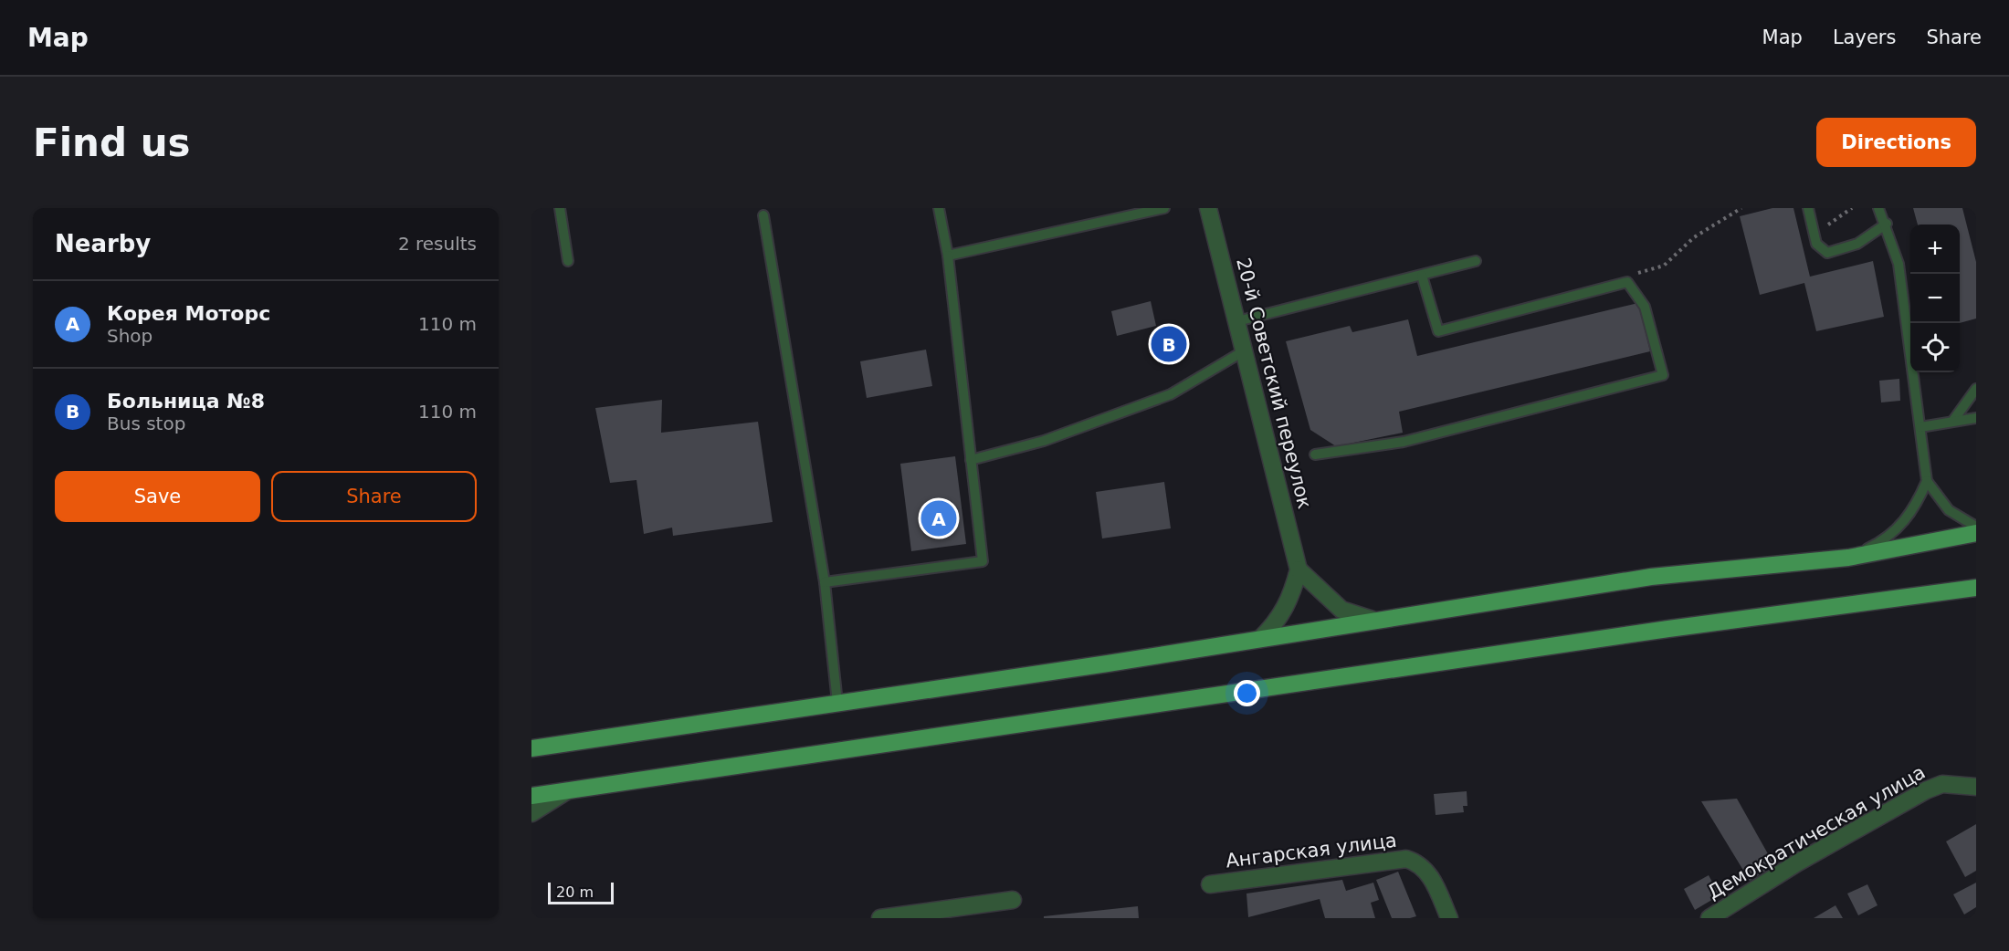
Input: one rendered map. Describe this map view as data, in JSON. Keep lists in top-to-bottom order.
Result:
{
  "streets": {
    "street": ["20-й Советский переулок", "Демократическая улица", "Ангарская улица"]
  },
  "scale_bar": "20 m",
  "page": {
    "header": "Map",
    "nav": ["Map", "Layers", "Share"],
    "buttons": [
      "Directions",
      ["Save", "Share"]
    ],
    "title": "Find us",
    "heading": ["Nearby", "2 results"],
    "map_buttons": ["+", "−"],
    "list": [
      {
        "mark": "A",
        "name": "Корея Моторс",
        "note": "Shop",
        "value": "110 m"
      },
      {
        "mark": "B",
        "name": "Больница №8",
        "note": "Bus stop",
        "value": "110 m"
      }
    ],
    "pins": ["B", "A"],
    "scale": "20 m"
  }
}
